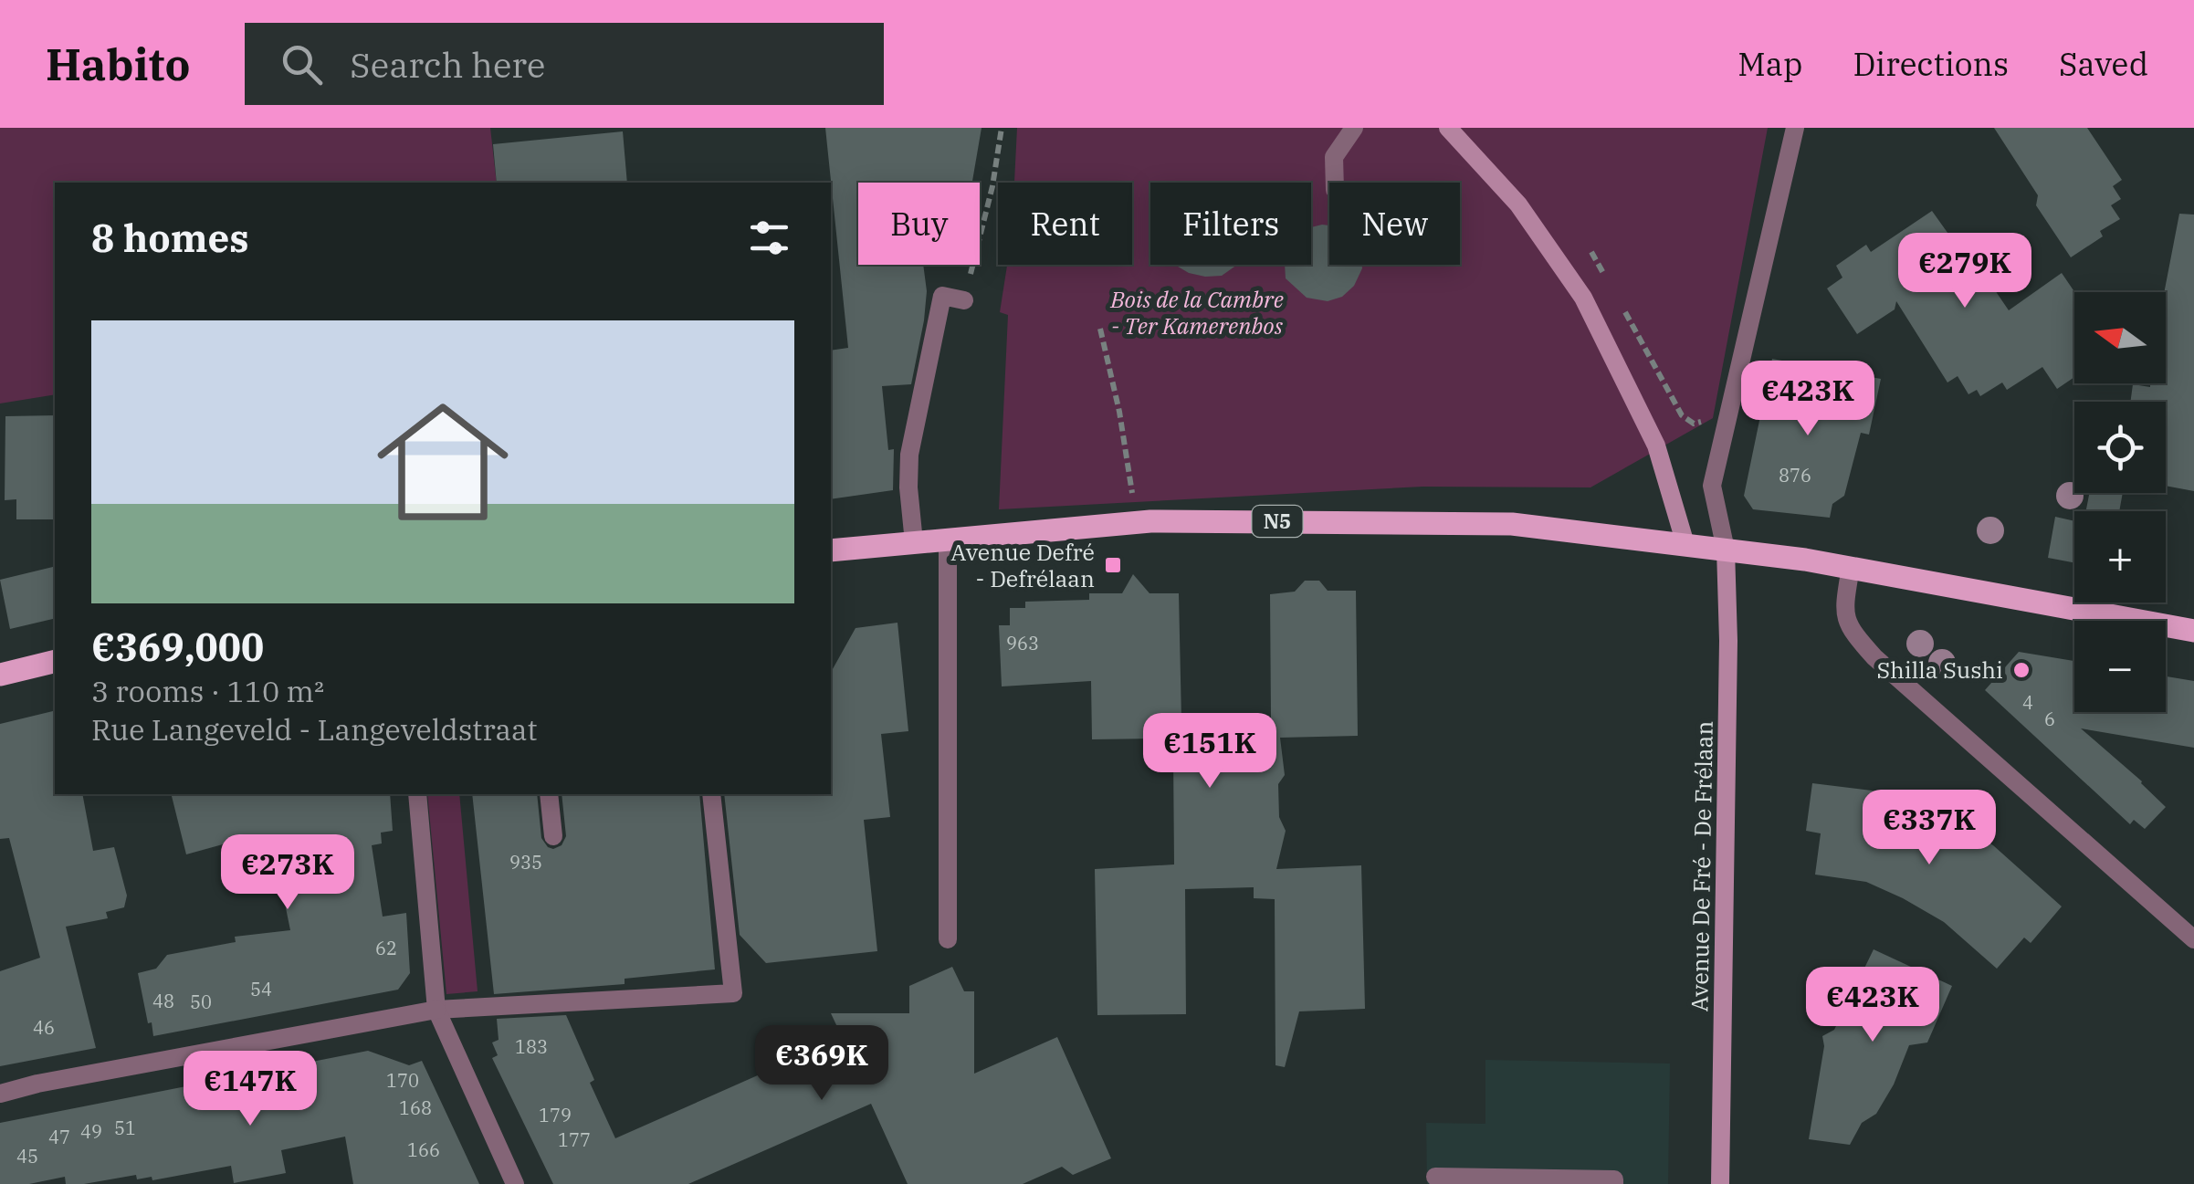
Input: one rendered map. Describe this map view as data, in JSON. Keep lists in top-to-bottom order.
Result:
{
  "streets": {
    "main road": ["N5", "Avenue De Fré - De Frélaan"]
  },
  "crossings": [
    ["N5", "Avenue De Fré - De Frélaan"]
  ],
  "parks": ["Bois de la Cambre - Ter Kamerenbos"],
  "places": {
    "transit": ["Avenue Defré - Defrélaan"],
    "other": ["Shilla Sushi"]
  },
  "house_numbers": [
    "876",
    "963",
    "4",
    "6",
    "935",
    "62",
    "54",
    "48",
    "50",
    "46",
    "183",
    "170",
    "168",
    "179",
    "51",
    "49",
    "47",
    "177",
    "166",
    "45"
  ],
  "north": "left",
  "page": {
    "header": "Habito",
    "search": "Search here",
    "nav": ["Map", "Directions", "Saved"],
    "chip": [
      "Buy",
      "Rent",
      "Filters",
      "New"
    ],
    "heading": "8 homes",
    "price": [
      "€279K",
      "€423K",
      "€151K",
      "€337K",
      "€273K",
      "€423K",
      "€369K",
      "€147K"
    ],
    "map_buttons": ["+", "−"],
    "list": [
      {
        "name": "€369,000",
        "note": "3 rooms · 110 m² · Rue Langeveld - Langeveldstraat"
      }
    ]
  }
}
